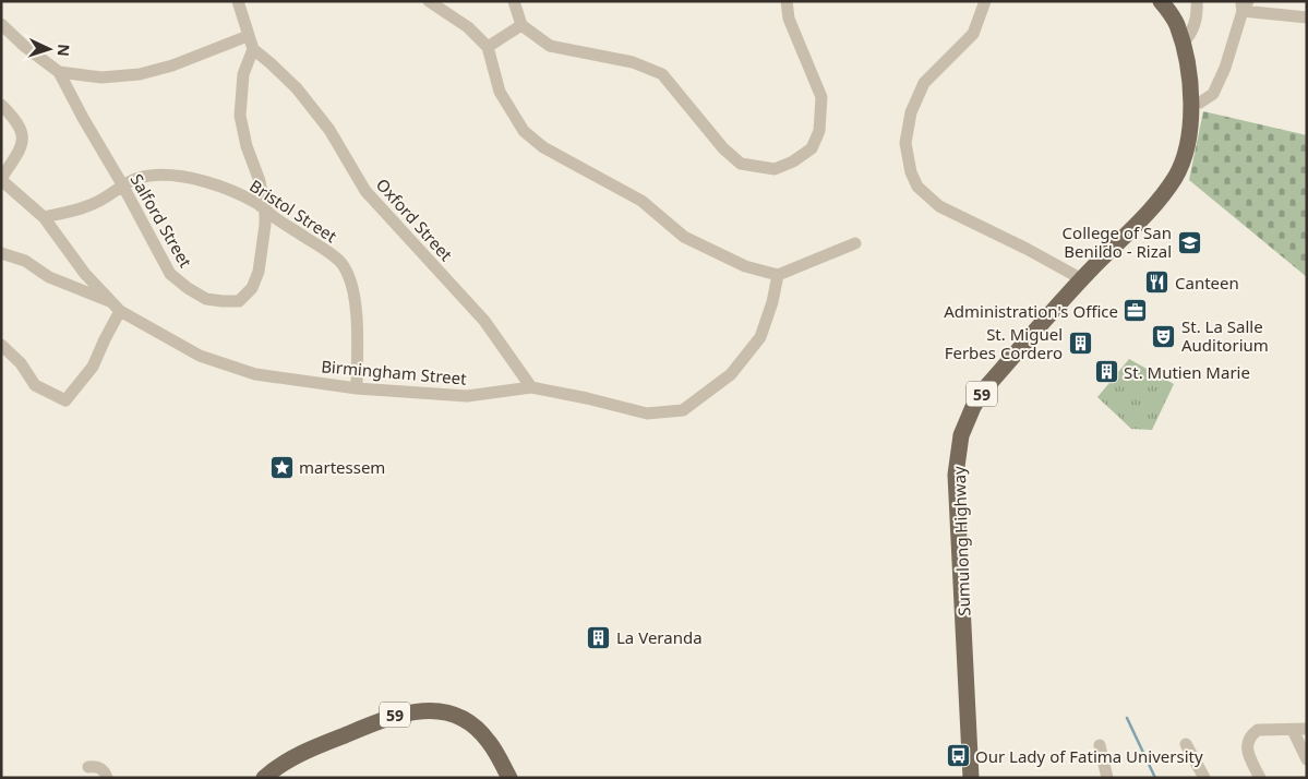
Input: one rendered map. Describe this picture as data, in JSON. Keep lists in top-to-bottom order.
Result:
{
  "streets": {
    "main road": ["59", "Sumulong Highway"],
    "street": [
      "Bristol Street",
      "Oxford Street",
      "Salford Street",
      "Birmingham Street"
    ]
  },
  "crossings": [
    ["Bristol Street", "Salford Street"],
    ["Bristol Street", "Birmingham Street"],
    ["Oxford Street", "Salford Street"],
    ["Oxford Street", "Birmingham Street"]
  ],
  "places": {
    "school or university": ["College of San Benildo - Rizal"],
    "restaurant": ["Canteen"],
    "office": ["Administration's Office"],
    "theatre": ["St. La Salle Auditorium"],
    "building": ["St. Miguel Ferbes Cordero", "St. Mutien Marie", "La Veranda"],
    "place": ["martessem"],
    "bus stop": ["Our Lady of Fatima University"]
  },
  "north": "right"
}
